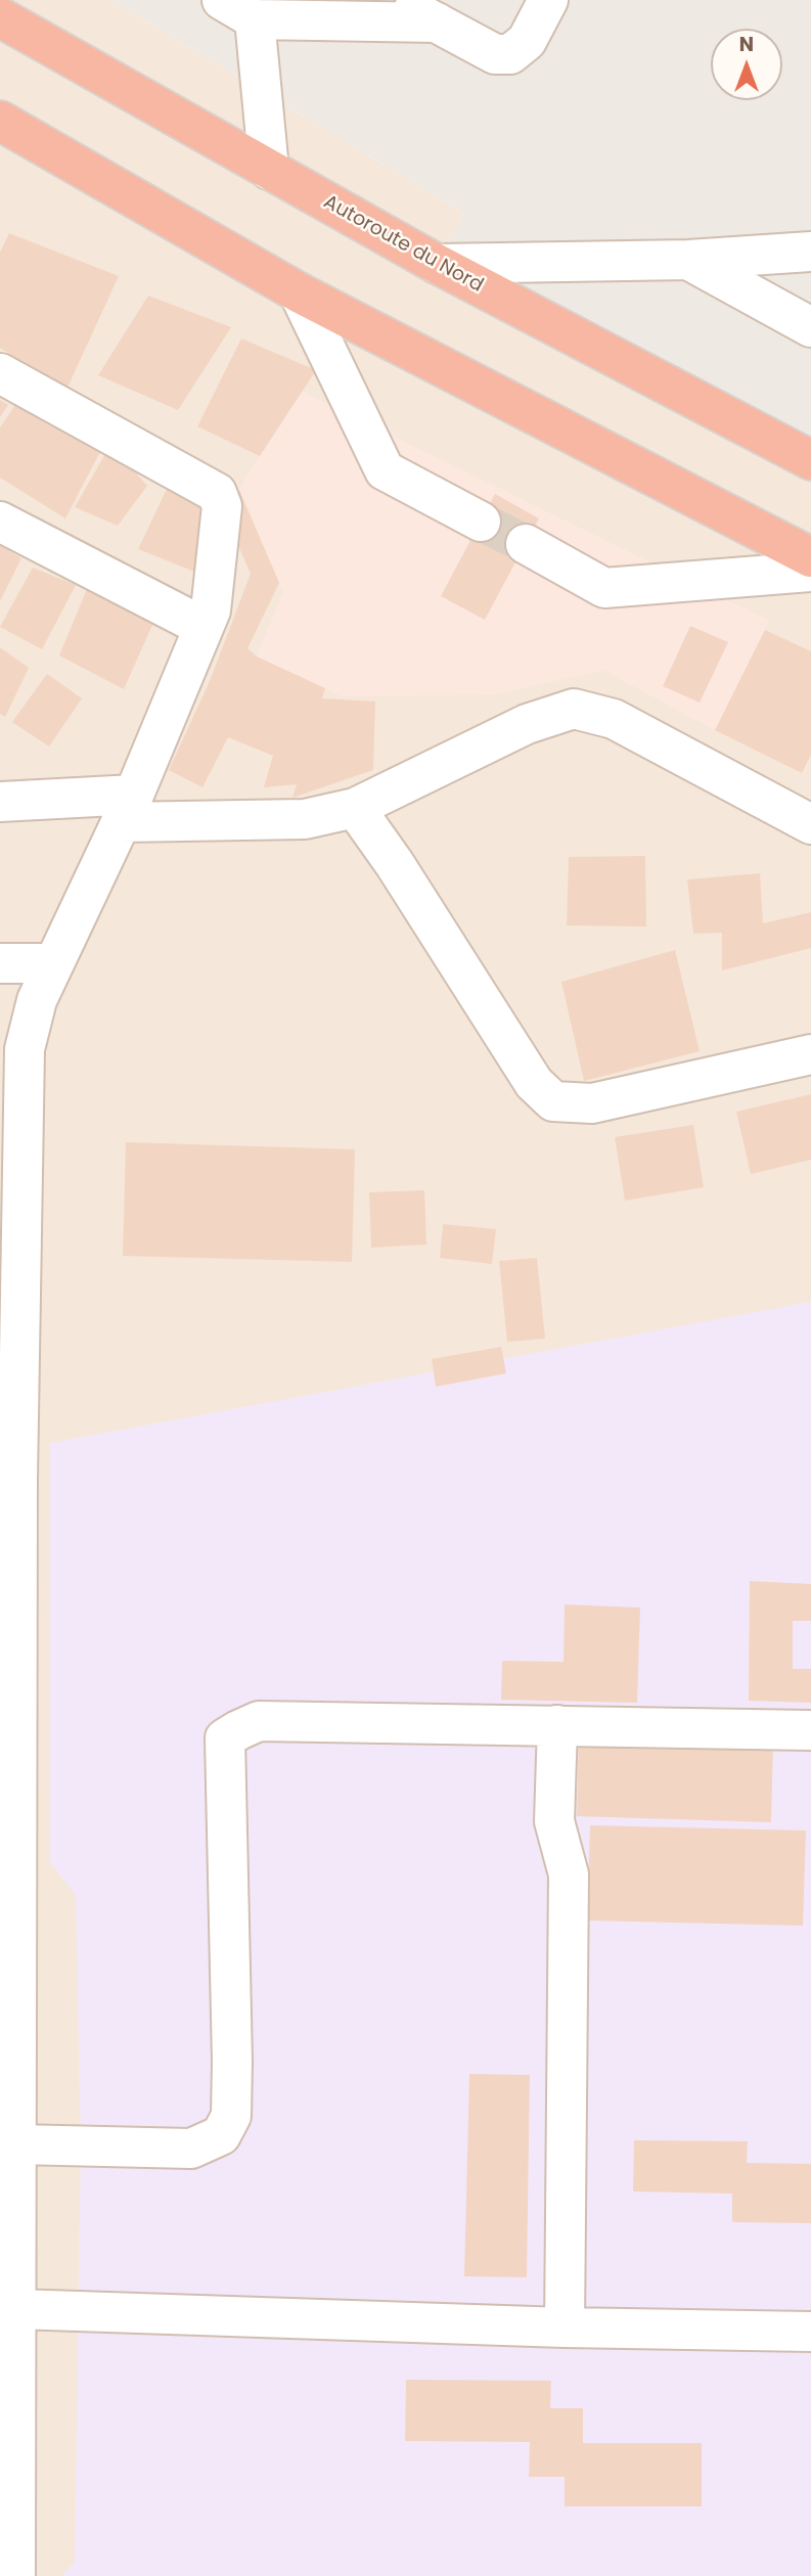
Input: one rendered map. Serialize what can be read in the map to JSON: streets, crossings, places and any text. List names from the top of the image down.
{
  "streets": {
    "highway": ["Autoroute du Nord"]
  },
  "north": "top"
}
